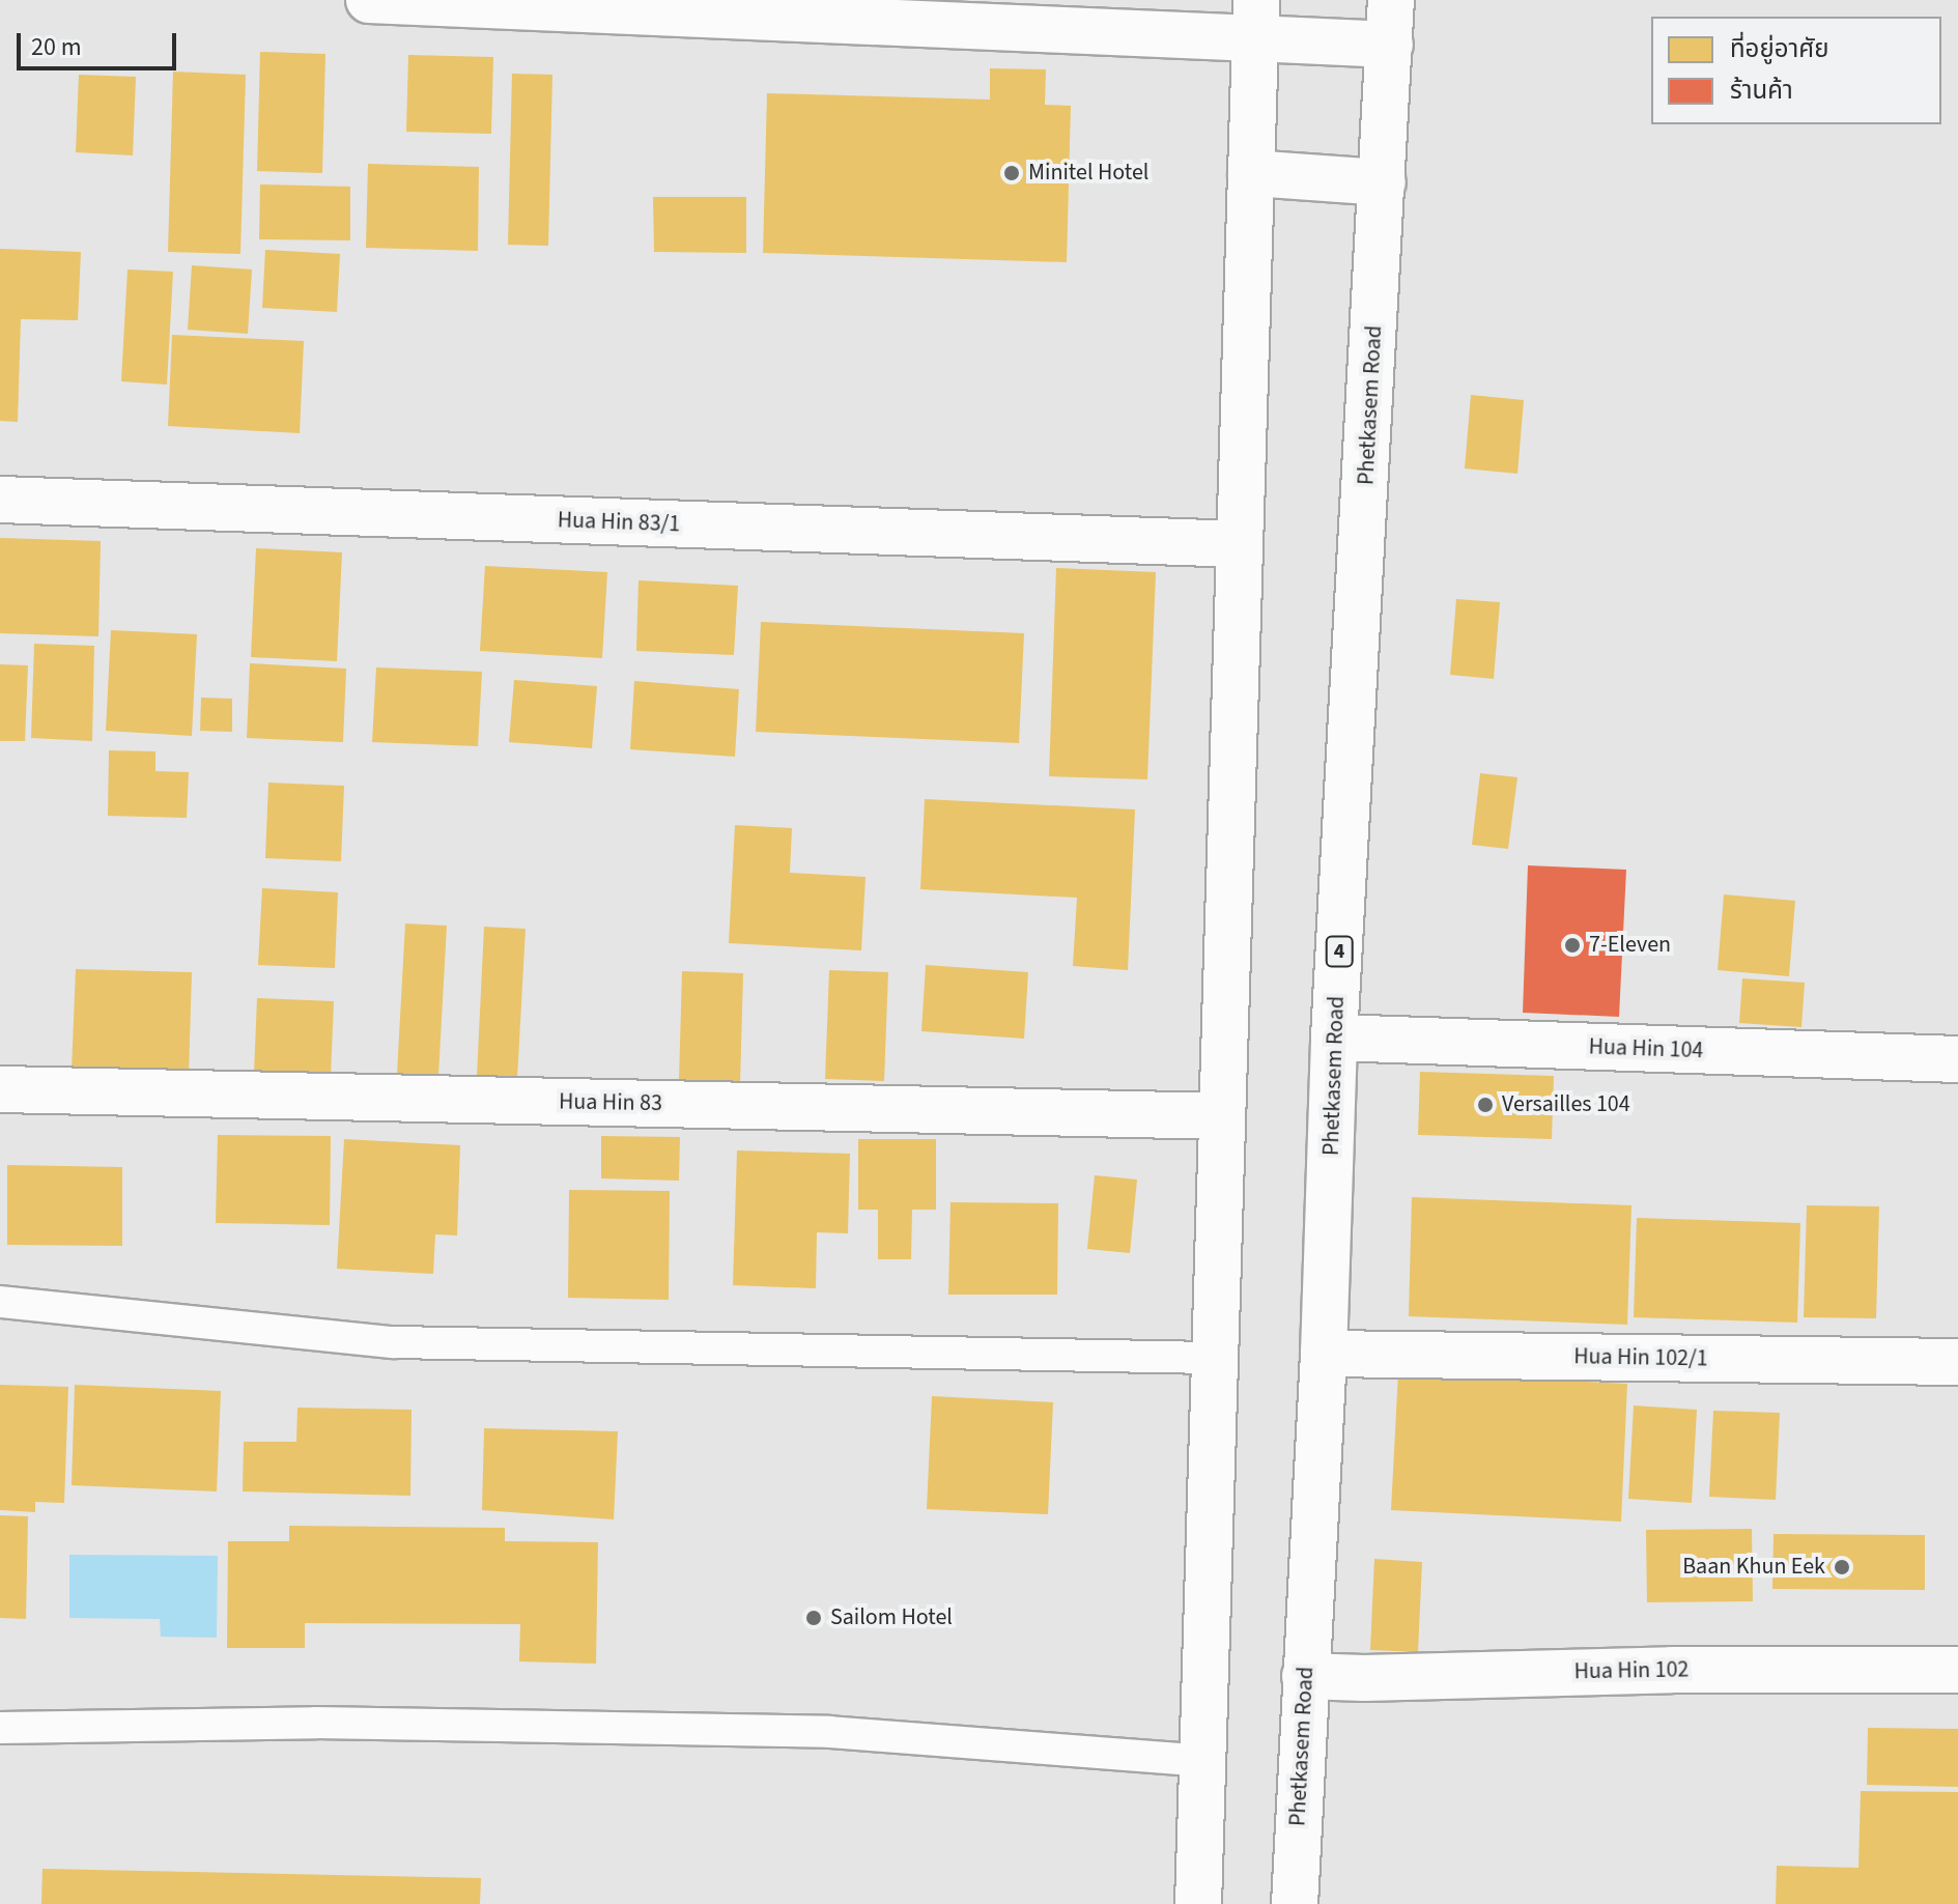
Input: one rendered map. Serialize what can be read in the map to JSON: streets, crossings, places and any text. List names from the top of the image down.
{
  "streets": {
    "street": [
      "Phetkasem Road",
      "Hua Hin 83/1",
      "4",
      "Hua Hin 104",
      "Hua Hin 83",
      "Hua Hin 102/1",
      "Hua Hin 102"
    ]
  },
  "crossings": [
    ["Phetkasem Road", "Hua Hin 104"],
    ["Phetkasem Road", "Hua Hin 102/1"],
    ["Phetkasem Road", "Hua Hin 102"]
  ],
  "places": [
    "Minitel Hotel",
    "7-Eleven",
    "Versailles 104",
    "Baan Khun Eek",
    "Sailom Hotel"
  ],
  "legend": ["ที่อยู่อาศัย", "ร้านค้า"],
  "scale_bar": "20 m"
}
